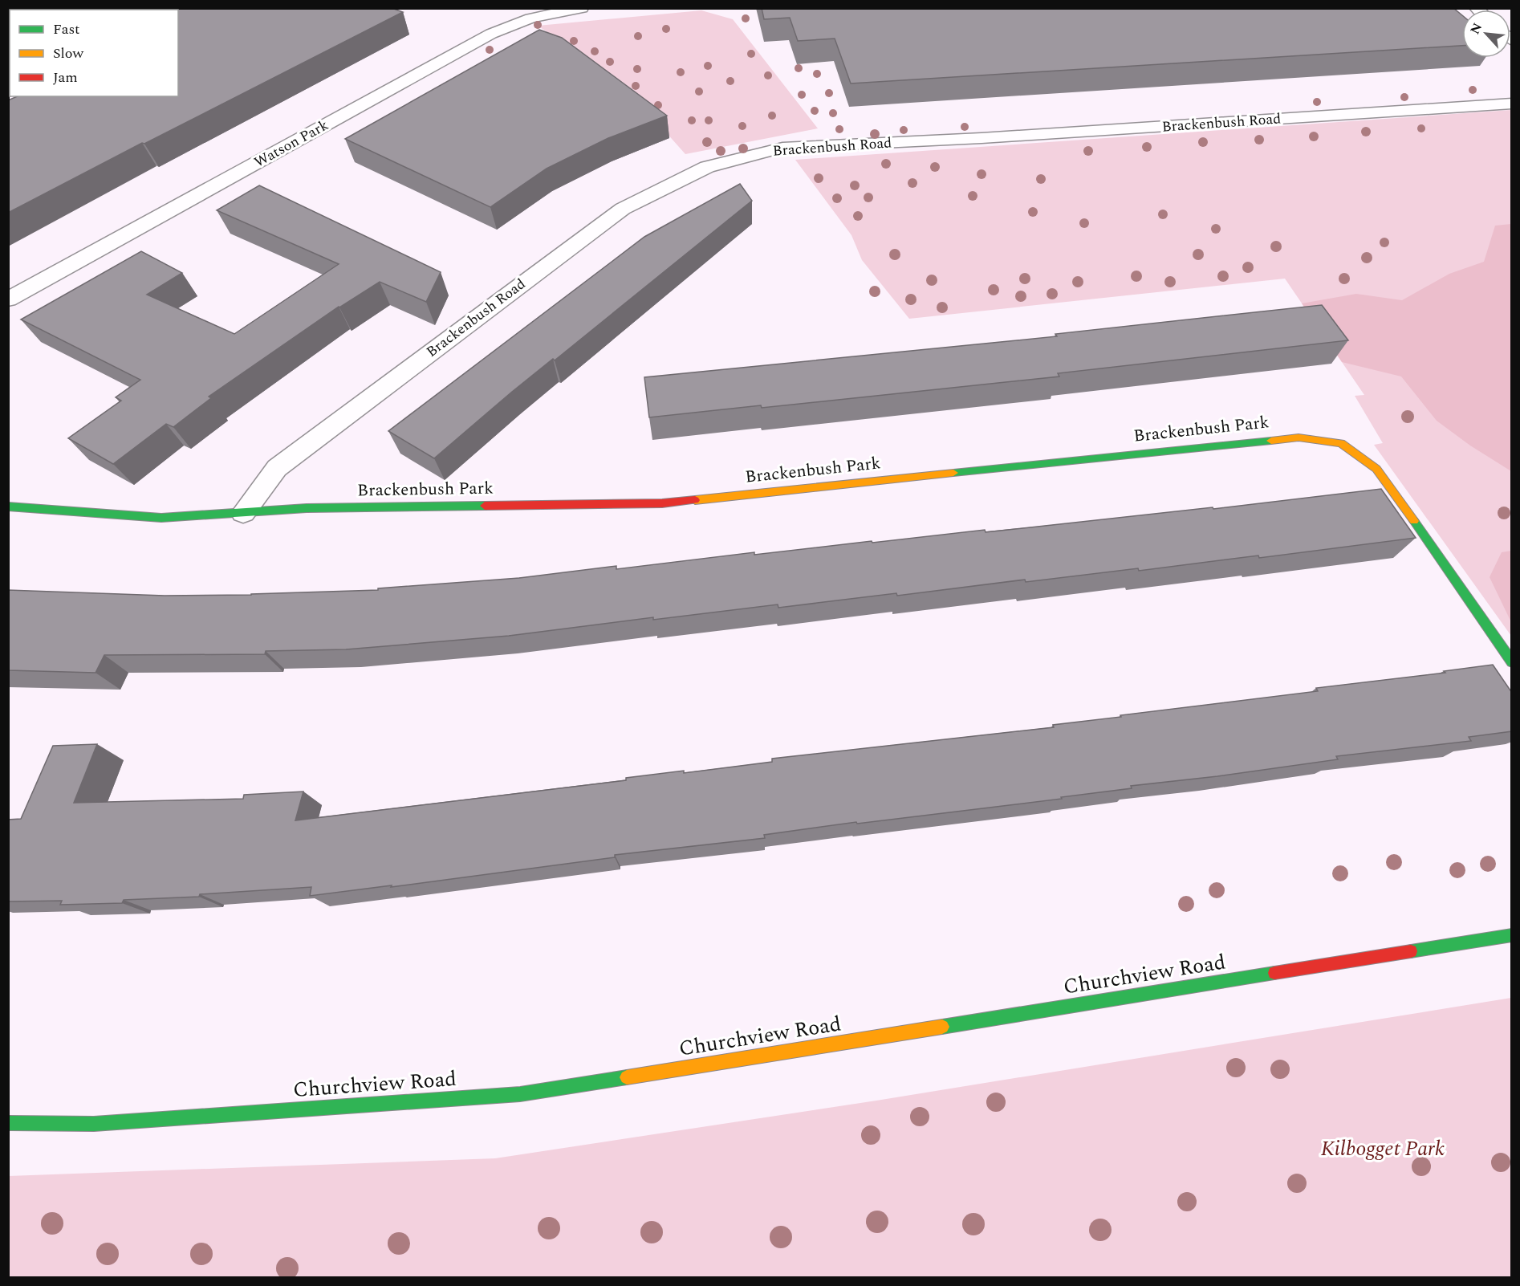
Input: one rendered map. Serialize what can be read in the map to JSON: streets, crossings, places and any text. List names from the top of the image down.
{
  "streets": {
    "street": [
      "Brackenbush Road",
      "Watson Park",
      "Brackenbush Park",
      "Churchview Road"
    ]
  },
  "crossings": [
    ["Brackenbush Road", "Brackenbush Park"]
  ],
  "parks": ["Kilbogget Park"],
  "legend": ["Fast", "Slow", "Jam"],
  "north": "top left"
}
